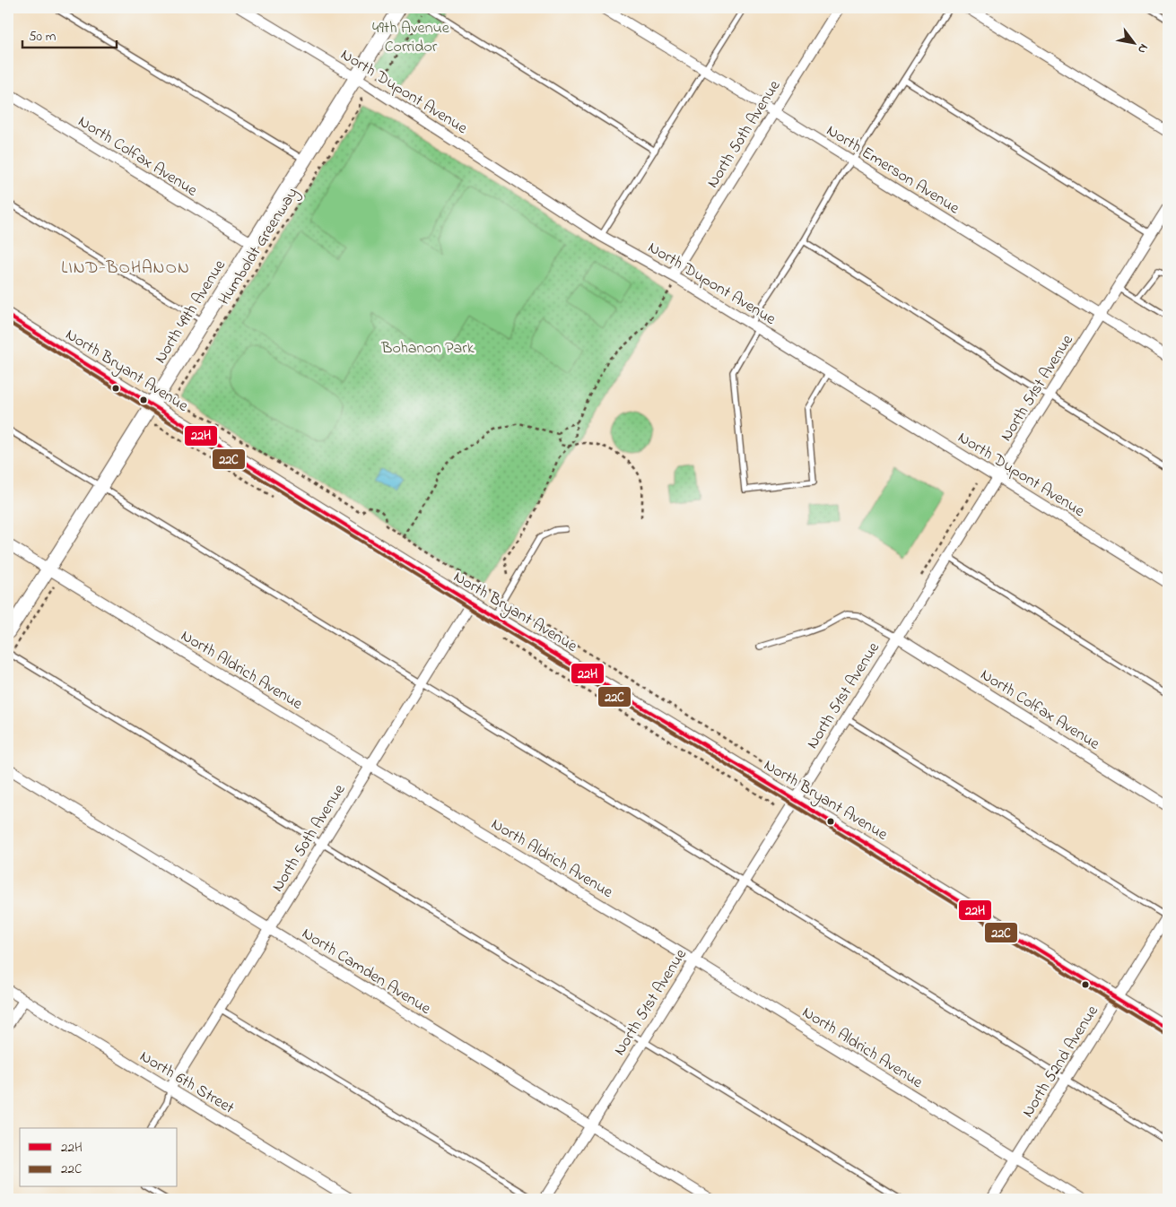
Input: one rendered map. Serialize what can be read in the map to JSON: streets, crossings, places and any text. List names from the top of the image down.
{
  "streets": {
    "street": [
      "North Dupont Avenue",
      "North 50th Avenue",
      "North Colfax Avenue",
      "North Emerson Avenue",
      "North 49th Avenue",
      "North Bryant Avenue",
      "North 51st Avenue",
      "North Aldrich Avenue",
      "North Camden Avenue",
      "North 52nd Avenue",
      "North 6th Street"
    ],
    "path": ["Humboldt Greenway"]
  },
  "crossings": [
    ["North Dupont Avenue", "North 50th Avenue"],
    ["North Dupont Avenue", "North 49th Avenue"],
    ["North Dupont Avenue", "North 51st Avenue"],
    ["North 50th Avenue", "North Emerson Avenue"],
    ["North 50th Avenue", "North Bryant Avenue"],
    ["North 50th Avenue", "North Aldrich Avenue"],
    ["North 50th Avenue", "North Camden Avenue"],
    ["North 50th Avenue", "North 6th Street"],
    ["North Colfax Avenue", "North 49th Avenue"],
    ["North Colfax Avenue", "North 51st Avenue"],
    ["North Emerson Avenue", "North 51st Avenue"],
    ["North 49th Avenue", "North Bryant Avenue"],
    ["North 49th Avenue", "North Aldrich Avenue"],
    ["North Bryant Avenue", "North 51st Avenue"],
    ["North Bryant Avenue", "North 52nd Avenue"],
    ["North 51st Avenue", "North Aldrich Avenue"],
    ["North 51st Avenue", "North Camden Avenue"],
    ["North Aldrich Avenue", "North 52nd Avenue"]
  ],
  "districts": ["LIND-BOHANON"],
  "parks": ["49th Avenue Corridor", "Bohanon Park"],
  "lines": ["transit line 22H", "transit line 22C"],
  "legend": ["22H", "22C"],
  "scale_bar": "50 m",
  "north": "bottom right"
}
